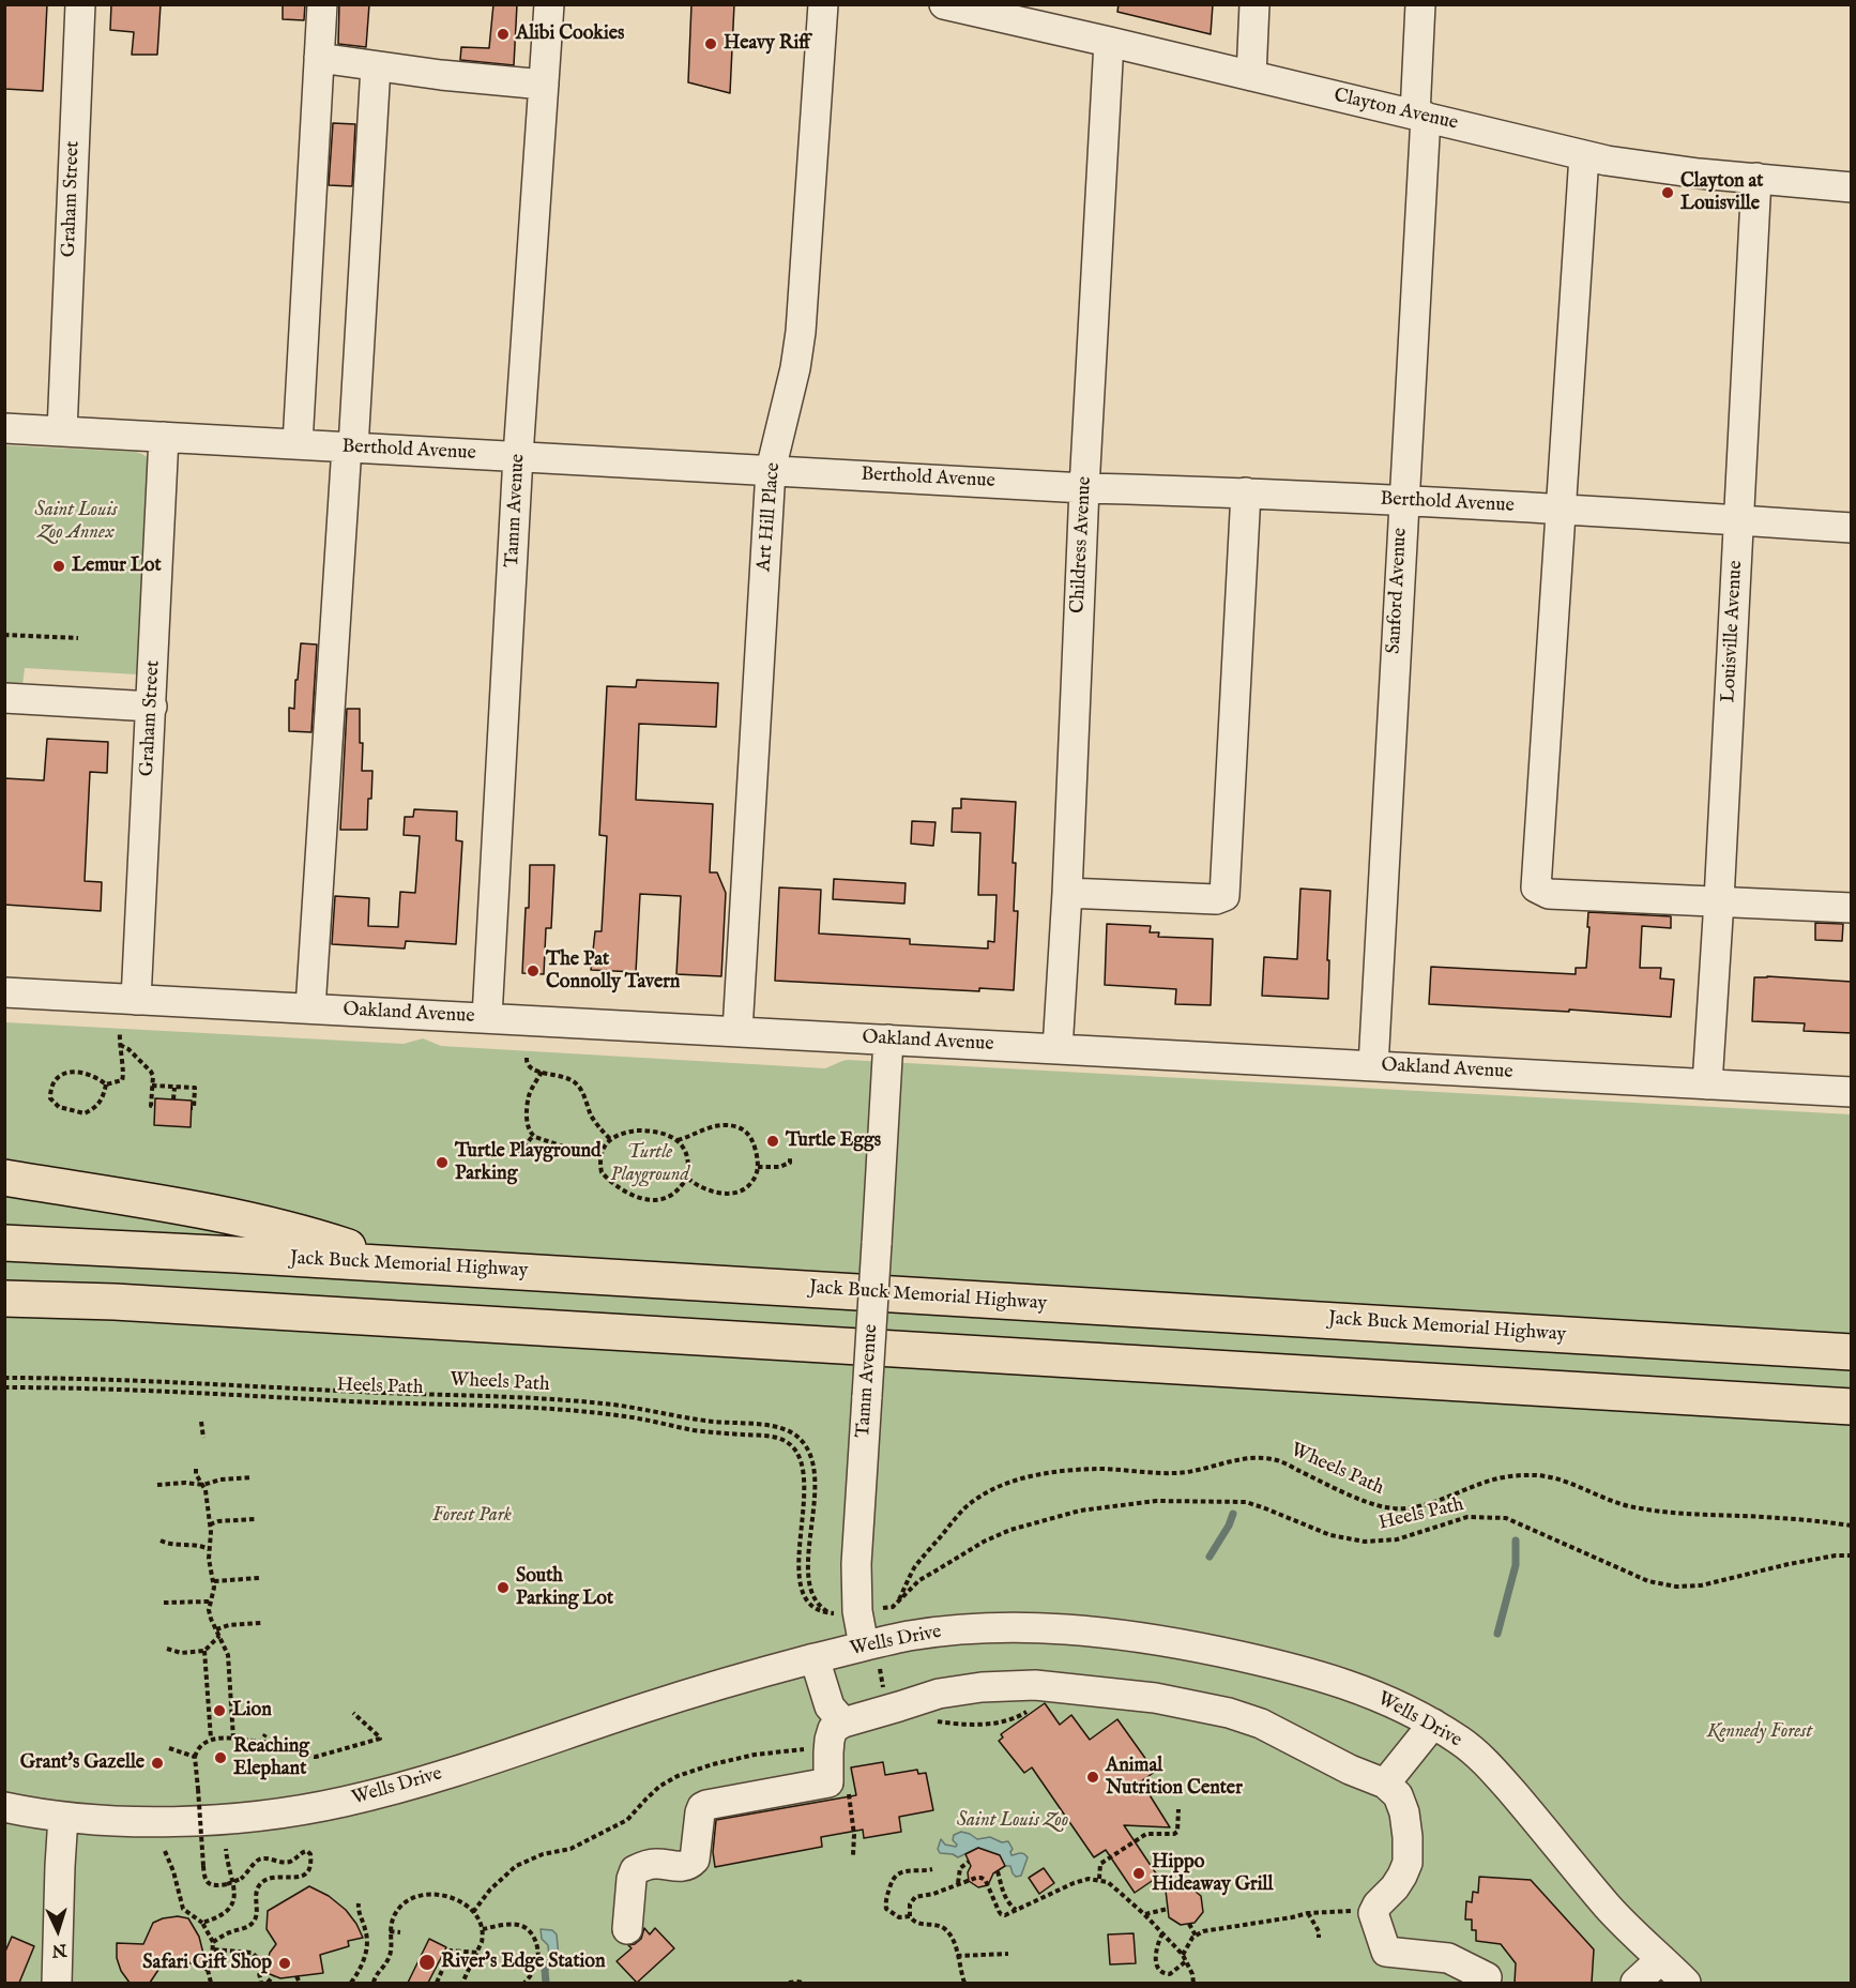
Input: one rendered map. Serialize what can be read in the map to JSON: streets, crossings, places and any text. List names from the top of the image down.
{
  "streets": {
    "highway": ["Jack Buck Memorial Highway"],
    "street": [
      "Clayton Avenue",
      "Graham Street",
      "Berthold Avenue",
      "Tamm Avenue",
      "Art Hill Place",
      "Childress Avenue",
      "Sanford Avenue",
      "Louisville Avenue",
      "Oakland Avenue",
      "Wells Drive"
    ],
    "path": ["Wheels Path", "Heels Path"]
  },
  "crossings": [
    ["Clayton Avenue", "Childress Avenue"],
    ["Clayton Avenue", "Sanford Avenue"],
    ["Clayton Avenue", "Louisville Avenue"],
    ["Graham Street", "Berthold Avenue"],
    ["Graham Street", "Oakland Avenue"],
    ["Berthold Avenue", "Tamm Avenue"],
    ["Berthold Avenue", "Art Hill Place"],
    ["Berthold Avenue", "Childress Avenue"],
    ["Berthold Avenue", "Sanford Avenue"],
    ["Berthold Avenue", "Louisville Avenue"],
    ["Tamm Avenue", "Oakland Avenue"],
    ["Tamm Avenue", "Wells Drive"],
    ["Art Hill Place", "Oakland Avenue"],
    ["Childress Avenue", "Oakland Avenue"],
    ["Sanford Avenue", "Oakland Avenue"],
    ["Louisville Avenue", "Oakland Avenue"],
    ["Wheels Path", "Heels Path"]
  ],
  "parks": [
    "Saint Louis Zoo Annex",
    "Turtle Playground",
    "Forest Park",
    "Kennedy Forest",
    "Saint Louis Zoo"
  ],
  "places": [
    "Alibi Cookies",
    "Heavy Riff",
    "Clayton at Louisville",
    "Lemur Lot",
    "The Pat Connolly Tavern",
    "Turtle Eggs",
    "Turtle Playground Parking",
    "South Parking Lot",
    "Lion",
    "Reaching Elephant",
    "Grant's Gazelle",
    "Animal Nutrition Center",
    "Hippo Hideaway Grill",
    "River's Edge Station",
    "Safari Gift Shop"
  ],
  "north": "bottom"
}
